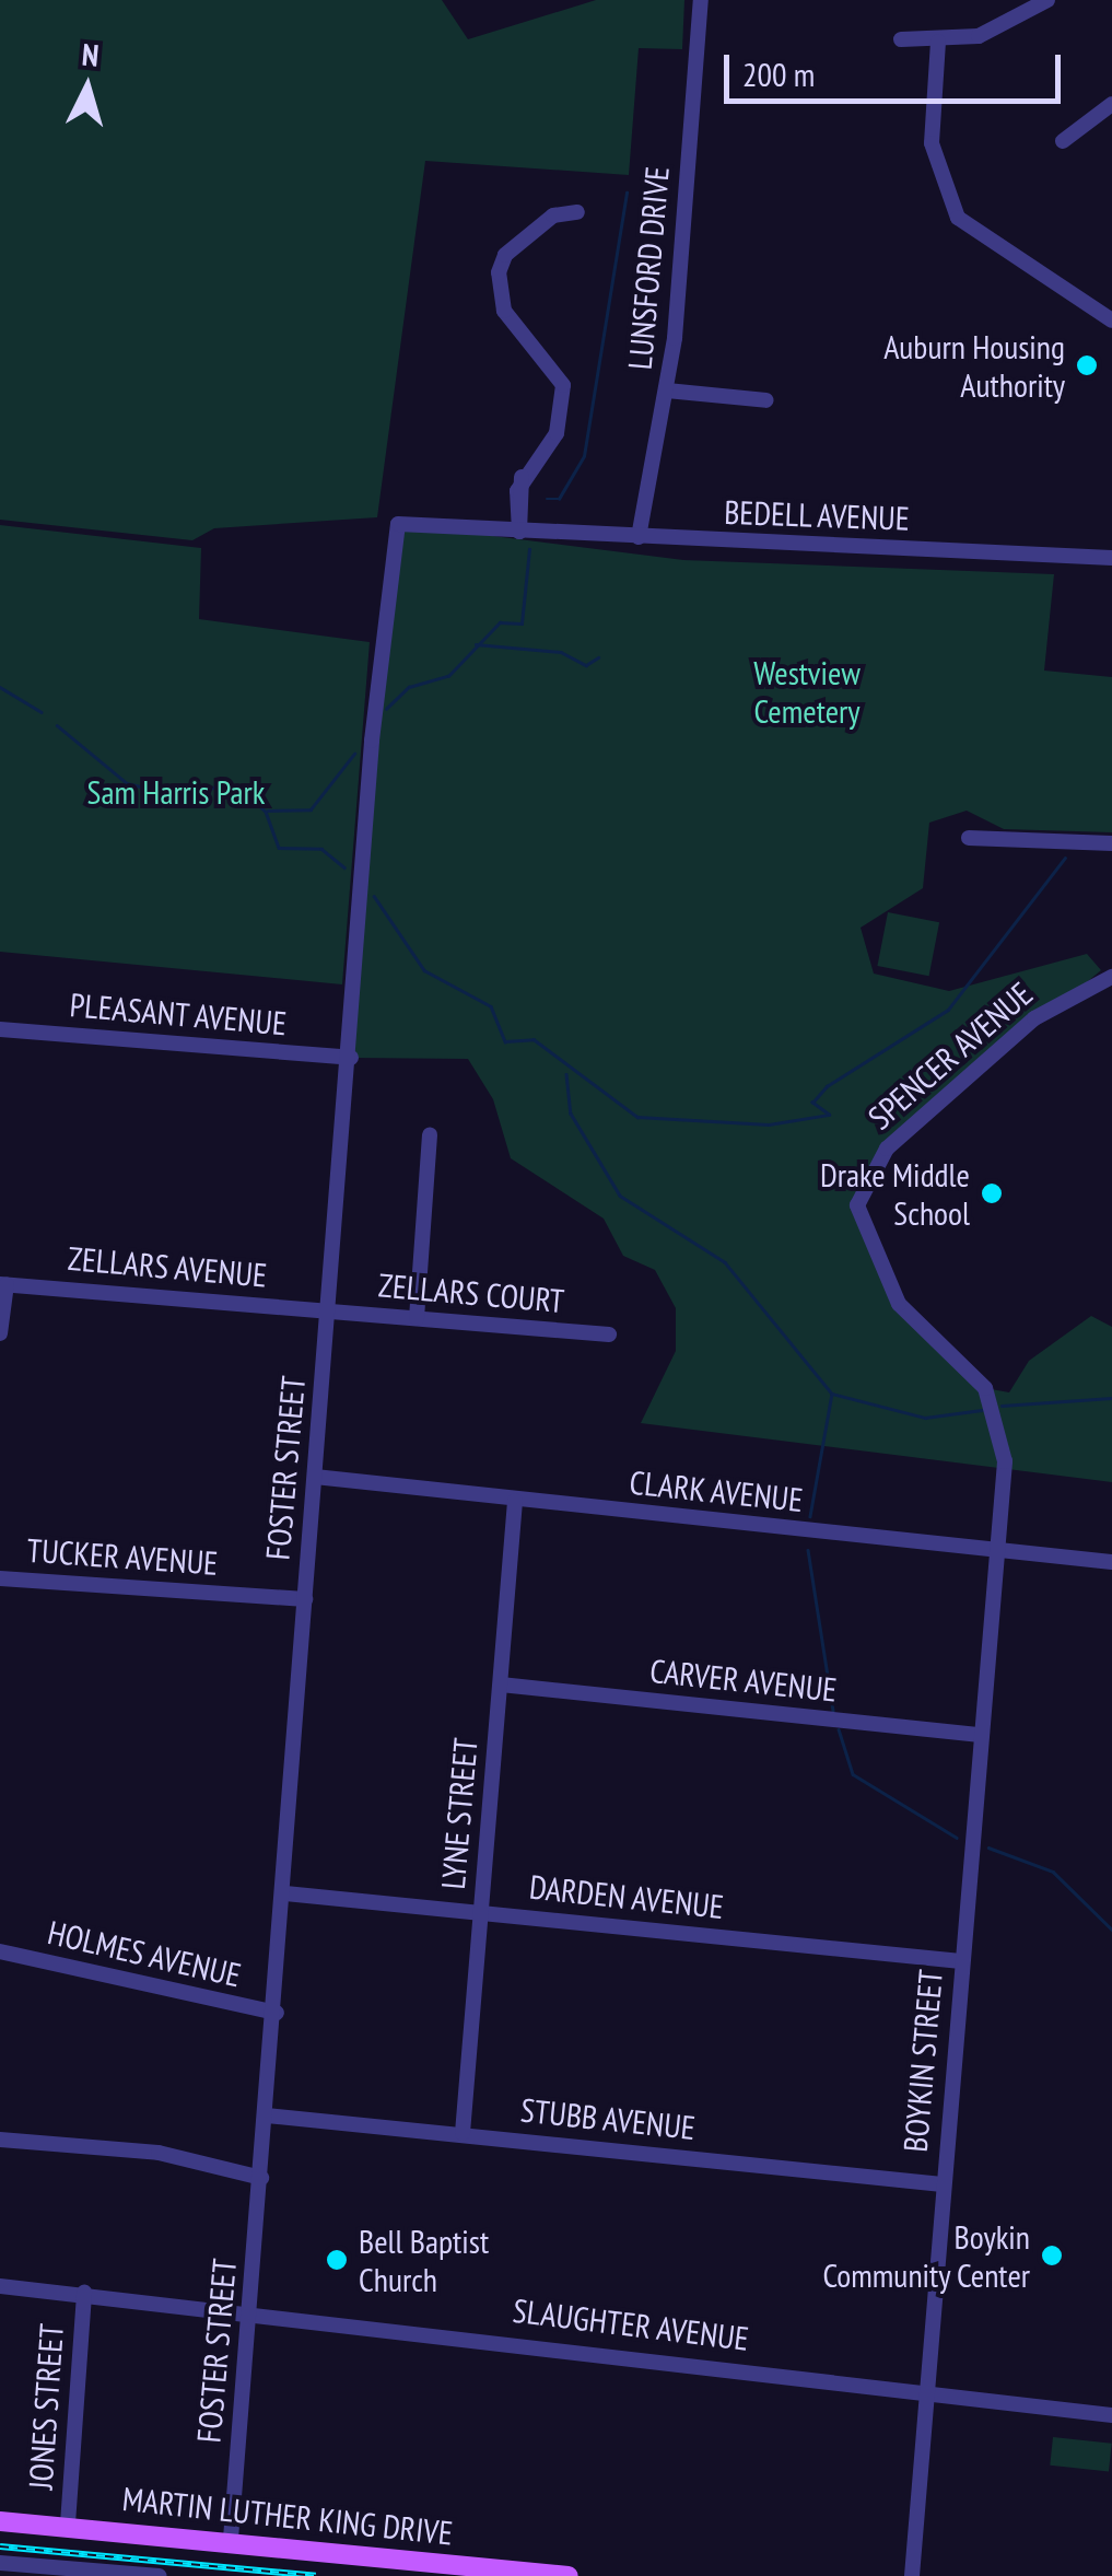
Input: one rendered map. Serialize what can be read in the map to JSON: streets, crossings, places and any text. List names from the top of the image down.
{
  "streets": {
    "main road": ["MARTIN LUTHER KING DRIVE"],
    "street": [
      "LUNSFORD DRIVE",
      "BEDELL AVENUE",
      "PLEASANT AVENUE",
      "SPENCER AVENUE",
      "ZELLARS AVENUE",
      "ZELLARS COURT",
      "FOSTER STREET",
      "CLARK AVENUE",
      "TUCKER AVENUE",
      "CARVER AVENUE",
      "LYNE STREET",
      "DARDEN AVENUE",
      "HOLMES AVENUE",
      "BOYKIN STREET",
      "STUBB AVENUE",
      "SLAUGHTER AVENUE",
      "JONES STREET"
    ]
  },
  "crossings": [
    ["LUNSFORD DRIVE", "BEDELL AVENUE"],
    ["BEDELL AVENUE", "FOSTER STREET"],
    ["PLEASANT AVENUE", "FOSTER STREET"],
    ["SPENCER AVENUE", "CLARK AVENUE"],
    ["SPENCER AVENUE", "BOYKIN STREET"],
    ["ZELLARS AVENUE", "ZELLARS COURT"],
    ["ZELLARS AVENUE", "FOSTER STREET"],
    ["ZELLARS COURT", "FOSTER STREET"],
    ["FOSTER STREET", "CLARK AVENUE"],
    ["FOSTER STREET", "TUCKER AVENUE"],
    ["FOSTER STREET", "DARDEN AVENUE"],
    ["FOSTER STREET", "HOLMES AVENUE"],
    ["FOSTER STREET", "STUBB AVENUE"],
    ["FOSTER STREET", "SLAUGHTER AVENUE"],
    ["FOSTER STREET", "MARTIN LUTHER KING DRIVE"],
    ["CLARK AVENUE", "LYNE STREET"],
    ["CLARK AVENUE", "BOYKIN STREET"],
    ["CARVER AVENUE", "LYNE STREET"],
    ["CARVER AVENUE", "BOYKIN STREET"],
    ["LYNE STREET", "DARDEN AVENUE"],
    ["LYNE STREET", "STUBB AVENUE"],
    ["DARDEN AVENUE", "BOYKIN STREET"],
    ["BOYKIN STREET", "STUBB AVENUE"],
    ["BOYKIN STREET", "SLAUGHTER AVENUE"],
    ["SLAUGHTER AVENUE", "JONES STREET"],
    ["JONES STREET", "MARTIN LUTHER KING DRIVE"]
  ],
  "parks": ["Westview Cemetery", "Sam Harris Park"],
  "places": [
    "Auburn Housing Authority",
    "Drake Middle School",
    "Boykin Community Center",
    "Bell Baptist Church"
  ],
  "scale_bar": "200 m",
  "north": "top"
}
